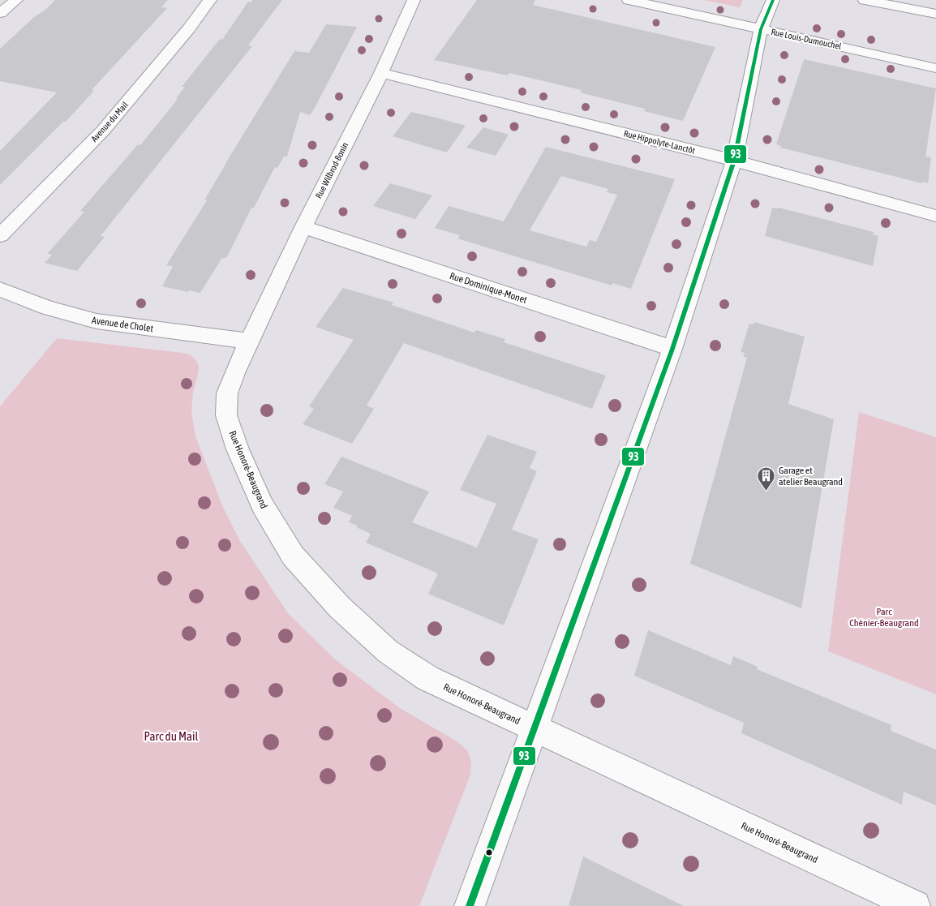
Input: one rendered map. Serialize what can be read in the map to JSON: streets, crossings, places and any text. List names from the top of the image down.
{
  "streets": {
    "street": [
      "Rue Louis-Dumouchel",
      "Avenue du Mail",
      "Rue Hippolyte-Lanctôt",
      "Rue Wilbrod-Bonin",
      "Rue Dominique-Monet",
      "Avenue de Cholet",
      "Rue Honoré-Beaugrand"
    ]
  },
  "crossings": [
    ["Rue Hippolyte-Lanctôt", "Rue Wilbrod-Bonin"],
    ["Rue Wilbrod-Bonin", "Rue Dominique-Monet"],
    ["Rue Wilbrod-Bonin", "Avenue de Cholet"],
    ["Rue Wilbrod-Bonin", "Rue Honoré-Beaugrand"],
    ["Avenue de Cholet", "Rue Honoré-Beaugrand"]
  ],
  "parks": ["Parc Chénier-Beaugrand", "Parc du Mail"],
  "places": {
    "building": ["Garage et atelier Beaugrand"]
  },
  "lines": ["transit line 93"]
}
